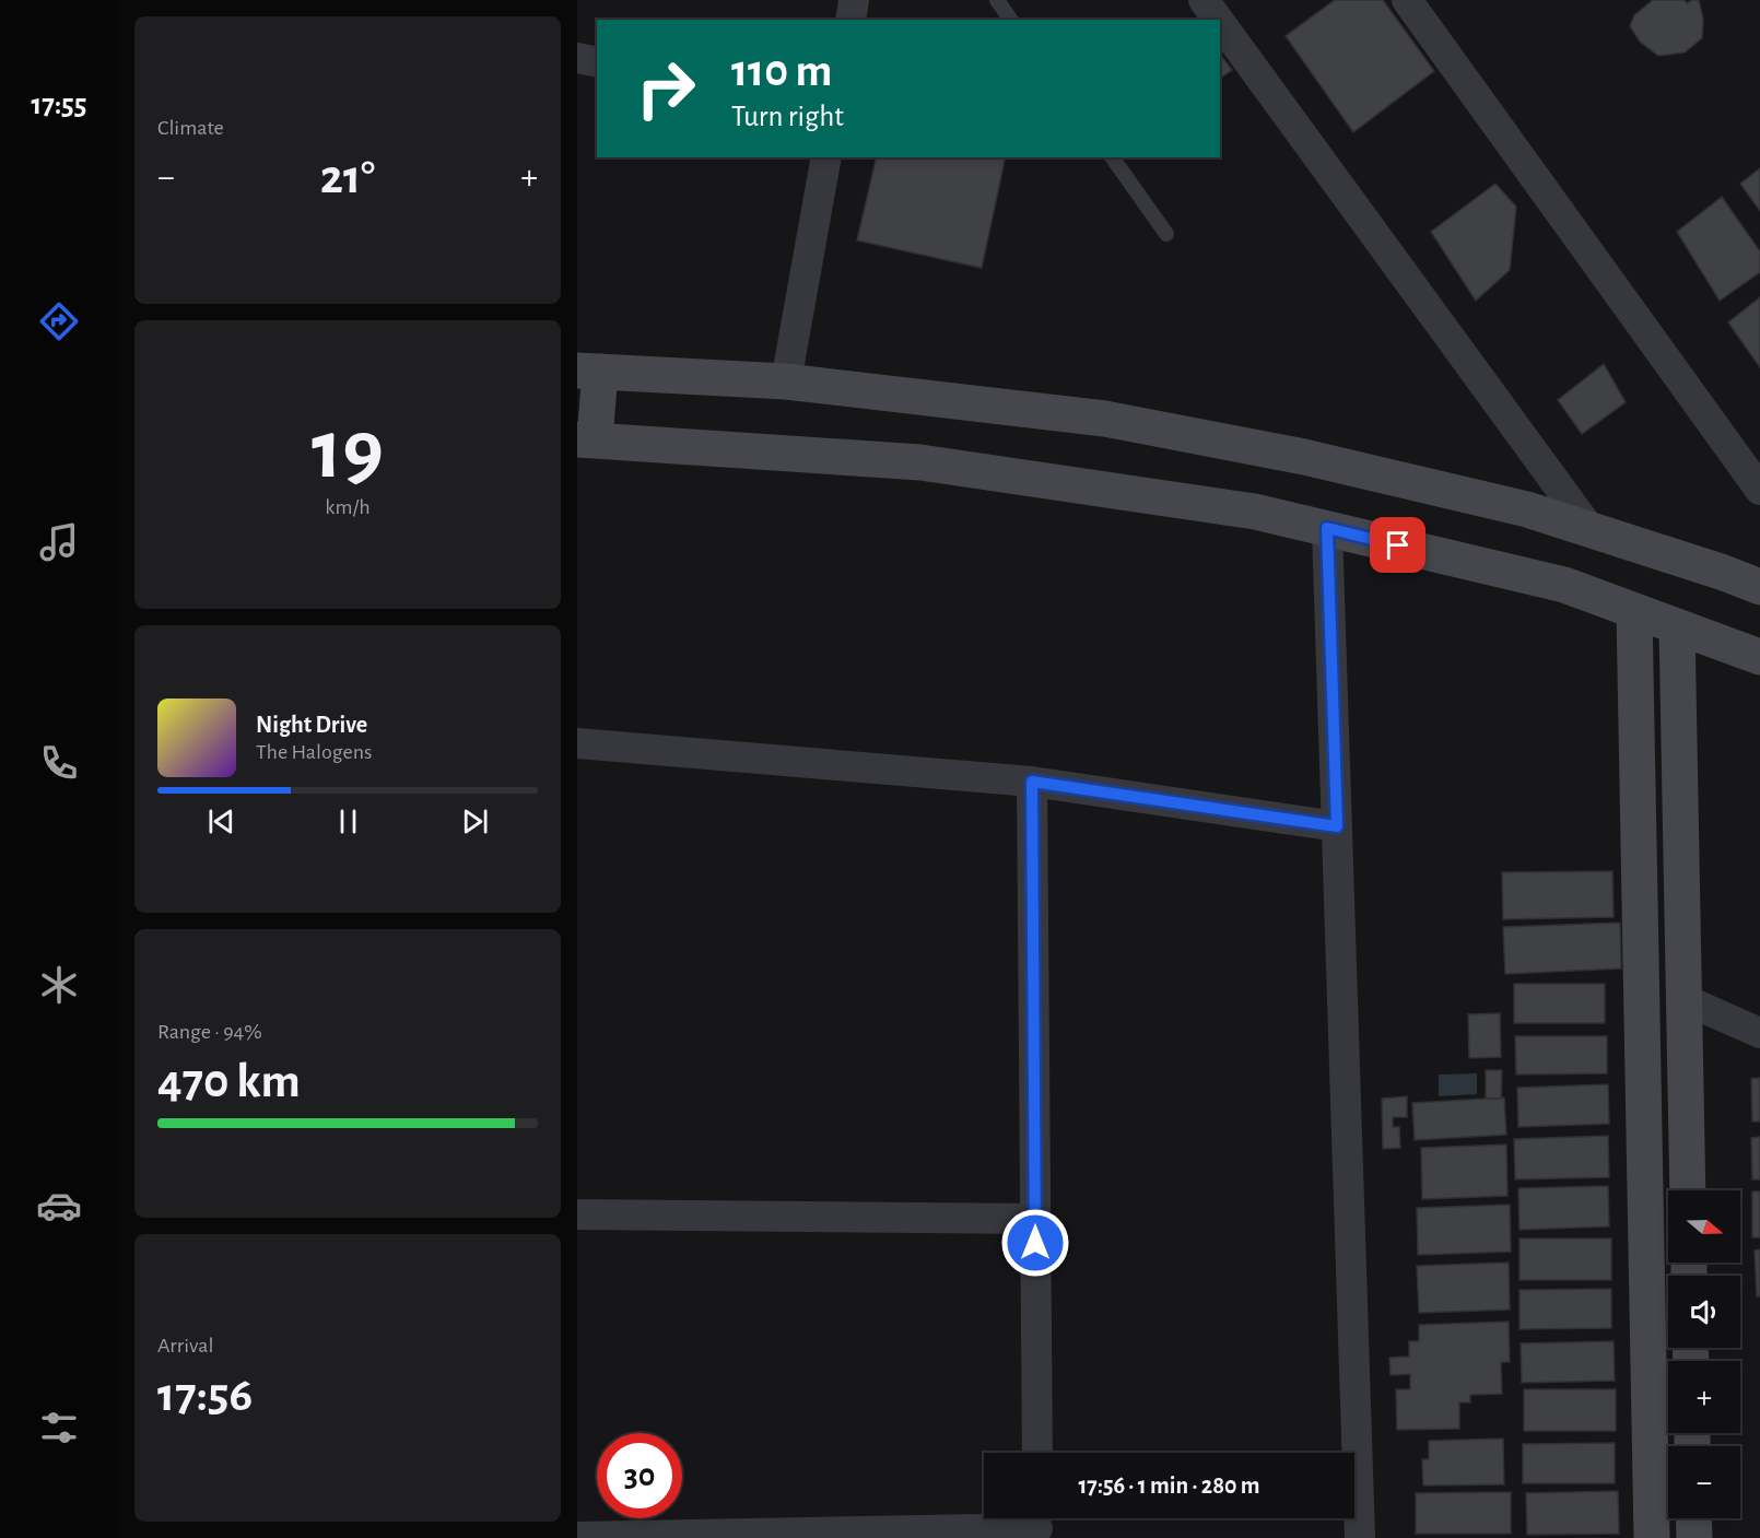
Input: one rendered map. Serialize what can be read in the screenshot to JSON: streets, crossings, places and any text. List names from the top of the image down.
{
  "north": "right",
  "page": {
    "tabs": "17:55",
    "tile": [
      "Climate",
      ["19", "km/h"],
      ["Range · 94%", "470 km"],
      ["Arrival", "17:56"]
    ],
    "turn": ["110 m", "Turn right"],
    "heat": ["−", "21°", "+"],
    "song": ["Night Drive", "The Halogens"],
    "map_buttons": ["+", "−"],
    "limit": "30",
    "trip": "17:56 · 1 min · 280 m"
  }
}
